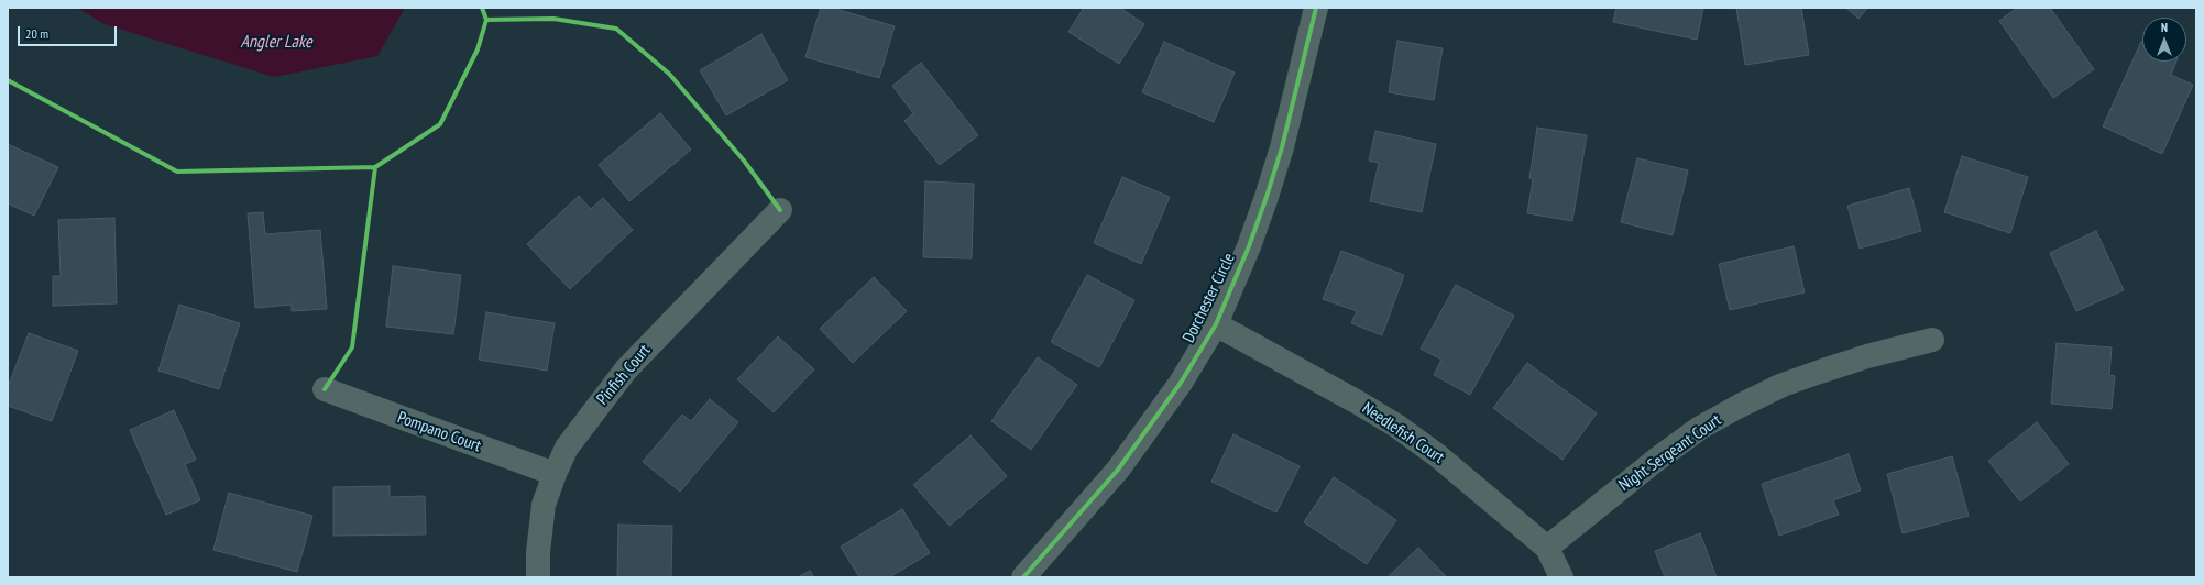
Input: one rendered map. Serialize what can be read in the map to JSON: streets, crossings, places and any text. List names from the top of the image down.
{
  "streets": {
    "street": [
      "Dorchester Circle",
      "Pinfish Court",
      "Pompano Court",
      "Needlefish Court",
      "Night Sergeant Court"
    ]
  },
  "crossings": [
    ["Dorchester Circle", "Needlefish Court"],
    ["Pinfish Court", "Pompano Court"],
    ["Needlefish Court", "Night Sergeant Court"]
  ],
  "water": ["Angler Lake"],
  "scale_bar": "20 m",
  "north": "top"
}
